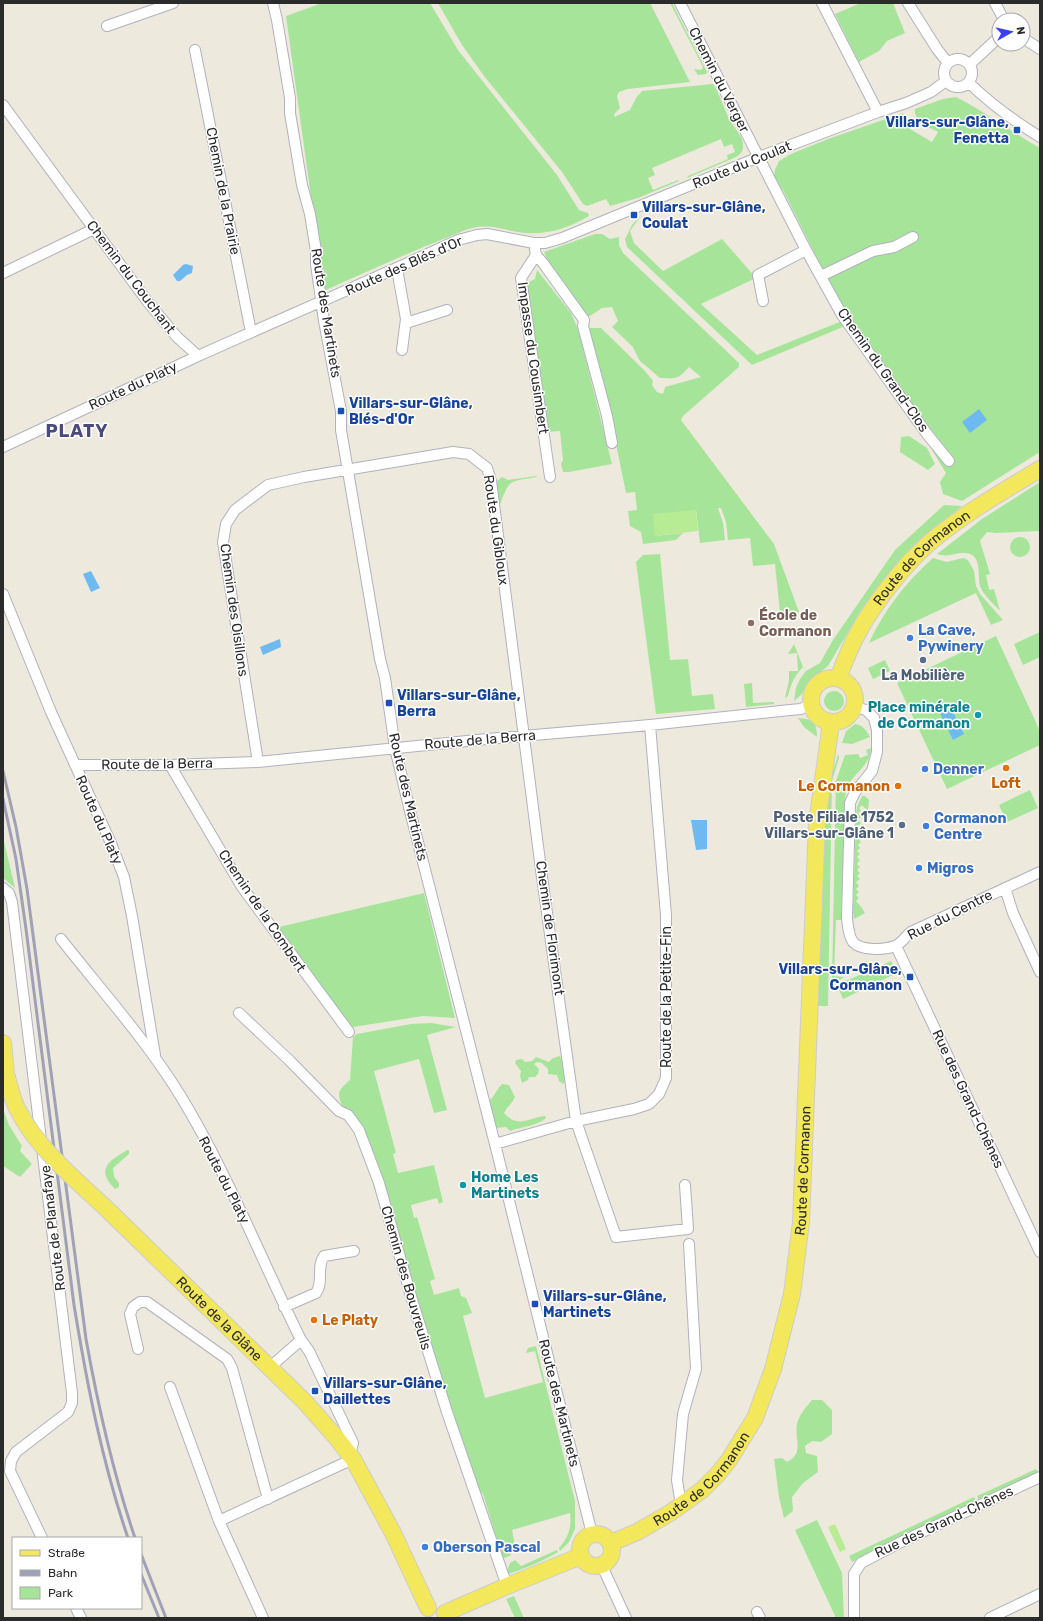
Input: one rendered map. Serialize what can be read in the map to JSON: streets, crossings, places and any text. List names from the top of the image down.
{
  "streets": {
    "main road": ["Route de Cormanon", "Route de la Glâne"],
    "street": [
      "Chemin du Verger",
      "Route du Coulat",
      "Chemin de la Prairie",
      "Route des Blés d'Or",
      "Chemin du Couchant",
      "Route des Martinets",
      "Impasse du Cousimbert",
      "Chemin du Grand-Clos",
      "Route du Platy",
      "Route du Gibloux",
      "Chemin des Oisillons",
      "Route de la Berra",
      "Chemin de la Combert",
      "Rue du Centre",
      "Chemin de Florimont",
      "Route de la Petite-Fin",
      "Rue des Grand-Chênes",
      "Route de Planafaye",
      "Chemin des Bouvreuils"
    ]
  },
  "crossings": [
    ["Chemin du Verger", "Route du Coulat"],
    ["Chemin du Verger", "Chemin du Grand-Clos"],
    ["Route du Coulat", "Route des Blés d'Or"],
    ["Route du Coulat", "Chemin du Grand-Clos"],
    ["Route des Blés d'Or", "Route des Martinets"],
    ["Chemin du Couchant", "Route du Platy"],
    ["Route des Martinets", "Route du Gibloux"],
    ["Route des Martinets", "Route de Cormanon"],
    ["Route des Martinets", "Chemin des Oisillons"],
    ["Route des Martinets", "Route de la Berra"],
    ["Route des Martinets", "Route de la Petite-Fin"],
    ["Route du Platy", "Route de la Berra"],
    ["Route du Platy", "Route de la Glâne"],
    ["Route du Gibloux", "Chemin des Oisillons"],
    ["Route du Gibloux", "Route de la Berra"],
    ["Route du Gibloux", "Chemin de Florimont"],
    ["Route de Cormanon", "Route de la Berra"],
    ["Route de Cormanon", "Rue du Centre"],
    ["Chemin des Oisillons", "Route de la Berra"],
    ["Route de la Berra", "Chemin de la Combert"],
    ["Route de la Berra", "Rue du Centre"],
    ["Route de la Berra", "Chemin de Florimont"],
    ["Route de la Berra", "Route de la Petite-Fin"],
    ["Rue du Centre", "Rue des Grand-Chênes"],
    ["Chemin de Florimont", "Route de la Petite-Fin"]
  ],
  "districts": ["PLATY"],
  "places": {
    "transit": [
      "Villars-sur-Glâne, Fenetta",
      "Villars-sur-Glâne, Coulat",
      "Villars-sur-Glâne, Blés-d'Or",
      "Villars-sur-Glâne, Berra",
      "Villars-sur-Glâne, Cormanon",
      "Villars-sur-Glâne, Martinets",
      "Villars-sur-Glâne, Daillettes"
    ],
    "other": [
      "École de Cormanon",
      "La Cave, Pywinery",
      "La Mobilière",
      "Place minérale de Cormanon",
      "Loft",
      "Denner",
      "Le Cormanon",
      "Poste Filiale 1752 Villars-sur-Glâne 1",
      "Cormanon Centre",
      "Migros",
      "Home Les Martinets",
      "Le Platy",
      "Oberson Pascal"
    ]
  },
  "legend": ["Straße", "Bahn", "Park"],
  "north": "right"
}
